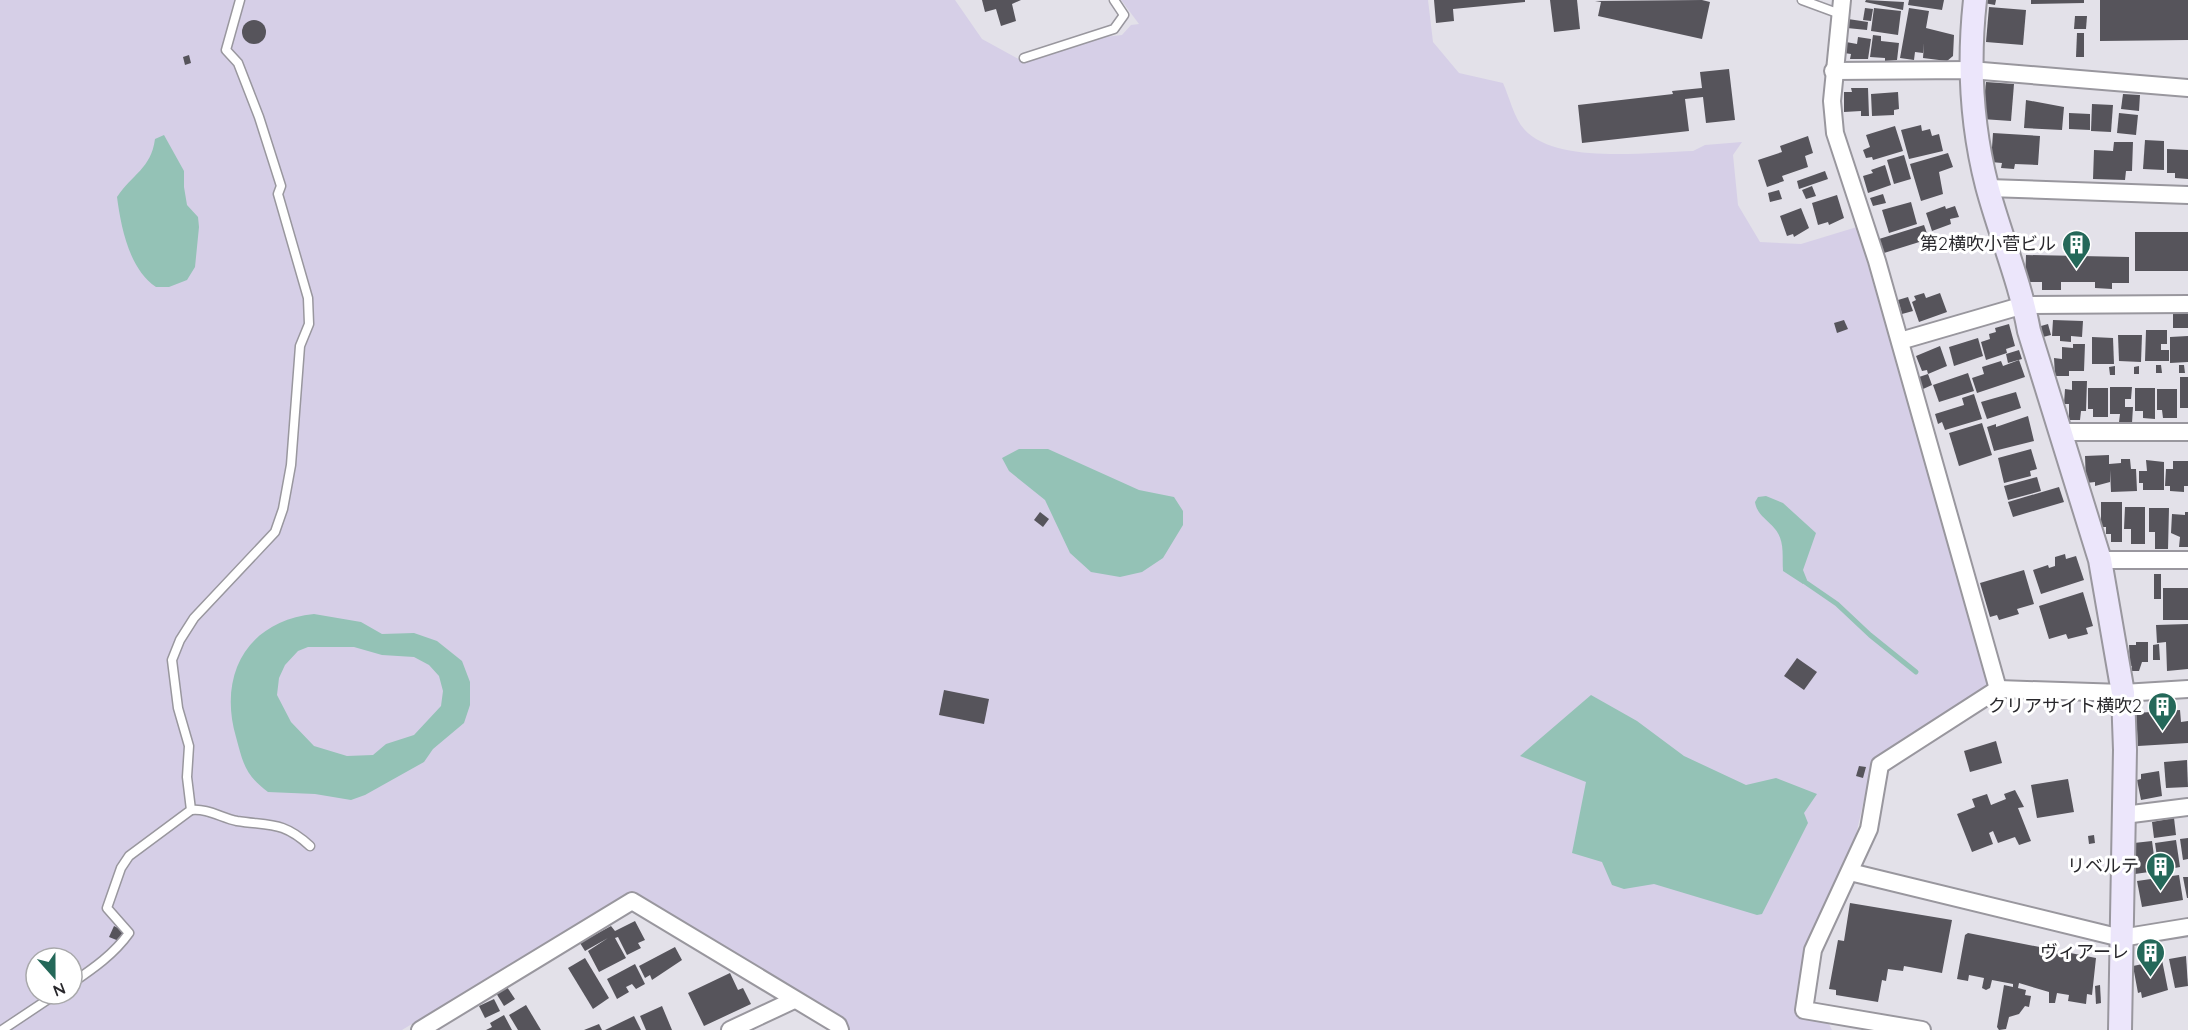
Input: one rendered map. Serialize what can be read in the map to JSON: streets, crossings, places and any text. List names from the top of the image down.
{
  "places": {
    "building": [
      "第2横吹小菅ビル",
      "クリアサイト横吹2",
      "リベルテ",
      "ヴィアーレ"
    ]
  },
  "north": "bottom"
}
